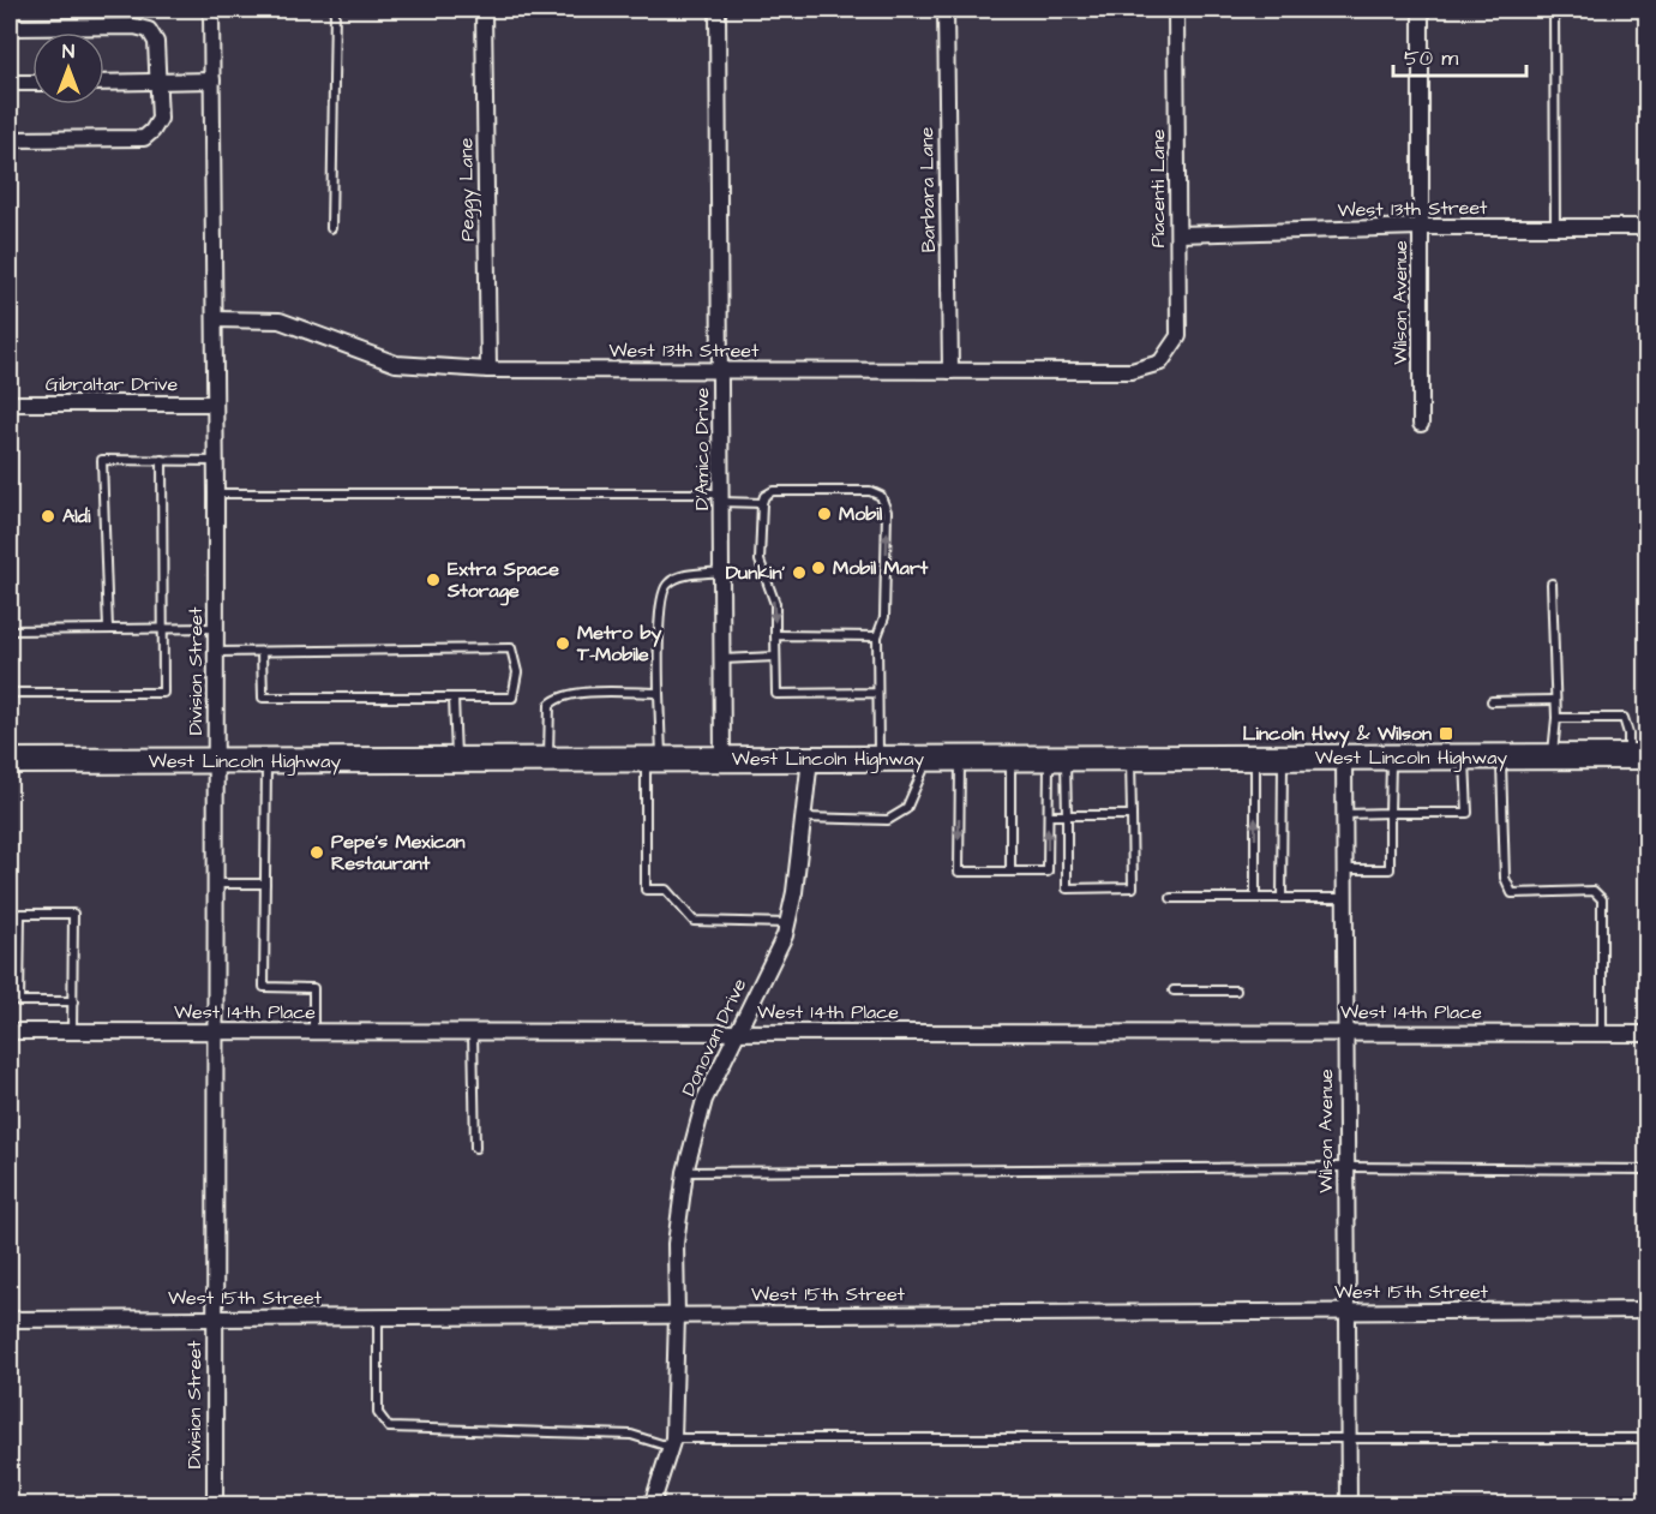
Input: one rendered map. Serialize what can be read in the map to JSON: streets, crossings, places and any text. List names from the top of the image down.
{
  "streets": {
    "main road": ["West Lincoln Highway"],
    "street": [
      "Piacenti Lane",
      "Peggy Lane",
      "Barbara Lane",
      "West 13th Street",
      "Wilson Avenue",
      "Gibraltar Drive",
      "D'Amico Drive",
      "Division Street",
      "West 14th Place",
      "Donovan Drive",
      "West 15th Street"
    ]
  },
  "crossings": [
    ["Piacenti Lane", "West 13th Street"],
    ["Peggy Lane", "West 13th Street"],
    ["Barbara Lane", "West 13th Street"],
    ["West 13th Street", "Wilson Avenue"],
    ["West 13th Street", "D'Amico Drive"],
    ["West 13th Street", "Division Street"],
    ["Wilson Avenue", "West Lincoln Highway"],
    ["Wilson Avenue", "West 14th Place"],
    ["Wilson Avenue", "West 15th Street"],
    ["Gibraltar Drive", "Division Street"],
    ["D'Amico Drive", "West Lincoln Highway"],
    ["Division Street", "West Lincoln Highway"],
    ["Division Street", "West 14th Place"],
    ["Division Street", "West 15th Street"],
    ["West Lincoln Highway", "Donovan Drive"],
    ["West 14th Place", "Donovan Drive"],
    ["Donovan Drive", "West 15th Street"]
  ],
  "places": {
    "other": [
      "Mobil",
      "Aldi",
      "Mobil Mart",
      "Dunkin'",
      "Extra Space Storage",
      "Metro by T-Mobile",
      "Pepe's Mexican Restaurant"
    ],
    "transit": ["Lincoln Hwy & Wilson"]
  },
  "scale_bar": "50 m",
  "north": "top"
}
